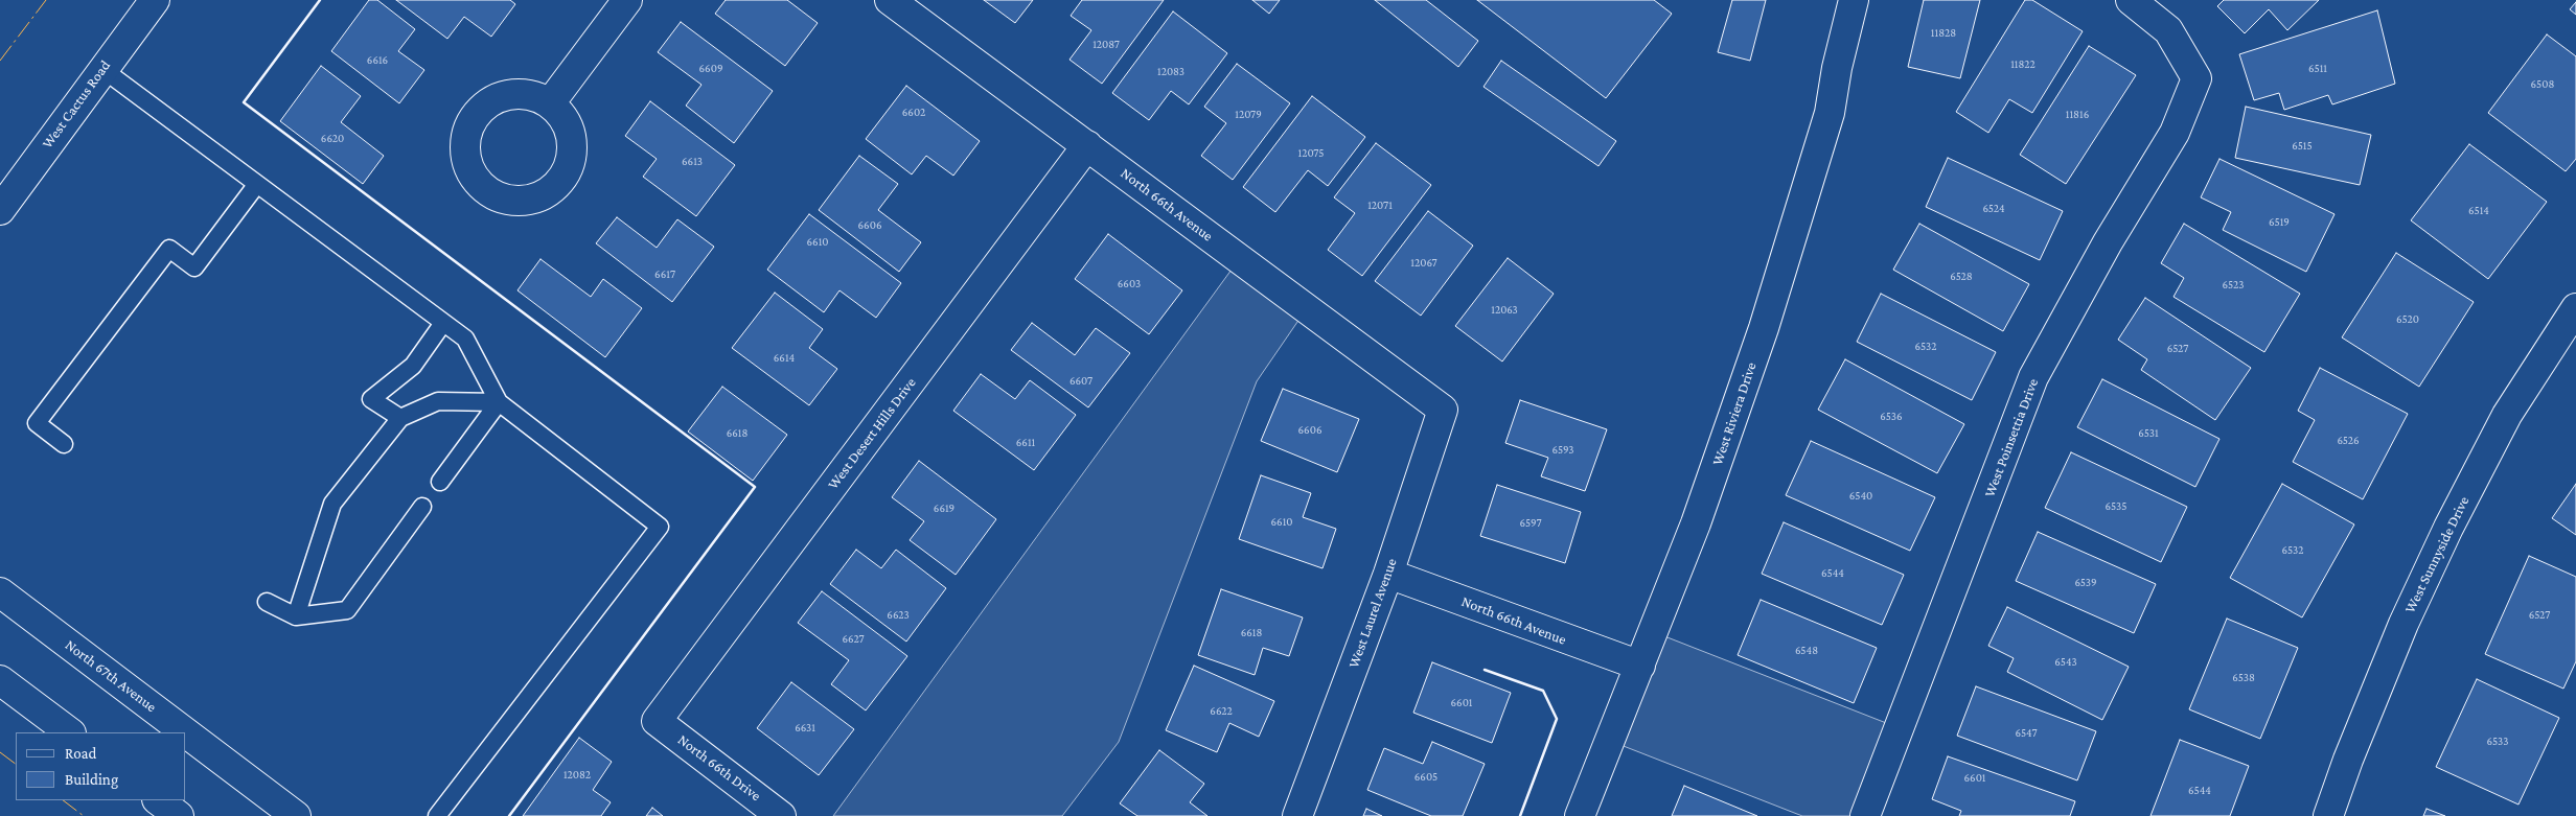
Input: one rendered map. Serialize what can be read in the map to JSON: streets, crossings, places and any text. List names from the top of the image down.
{
  "streets": {
    "street": [
      "West Cactus Road",
      "North 66th Avenue",
      "West Riviera Drive",
      "West Desert Hills Drive",
      "West Poinsettia Drive",
      "West Sunnyside Drive",
      "West Laurel Avenue",
      "North 67th Avenue",
      "North 66th Drive"
    ]
  },
  "crossings": [
    ["North 66th Avenue", "West Riviera Drive"],
    ["North 66th Avenue", "West Desert Hills Drive"],
    ["North 66th Avenue", "West Laurel Avenue"],
    ["West Desert Hills Drive", "North 66th Drive"]
  ],
  "house_numbers": [
    "11828",
    "12087",
    "6616",
    "11822",
    "6609",
    "6511",
    "12083",
    "6508",
    "6602",
    "12079",
    "11816",
    "6620",
    "6515",
    "12075",
    "6613",
    "12071",
    "6524",
    "6514",
    "6519",
    "6606",
    "6610",
    "12067",
    "6617",
    "6528",
    "6603",
    "6523",
    "12063",
    "6520",
    "6532",
    "6527",
    "6614",
    "6607",
    "6536",
    "6606",
    "6618",
    "6531",
    "6526",
    "6611",
    "6593",
    "6540",
    "6535",
    "6619",
    "6610",
    "6597",
    "6532",
    "6544",
    "6539",
    "6623",
    "6527",
    "6618",
    "6627",
    "6548",
    "6543",
    "6538",
    "6601",
    "6622",
    "6631",
    "6547",
    "6533",
    "12082",
    "6605",
    "6601",
    "6544"
  ],
  "legend": ["Road", "Building"]
}
